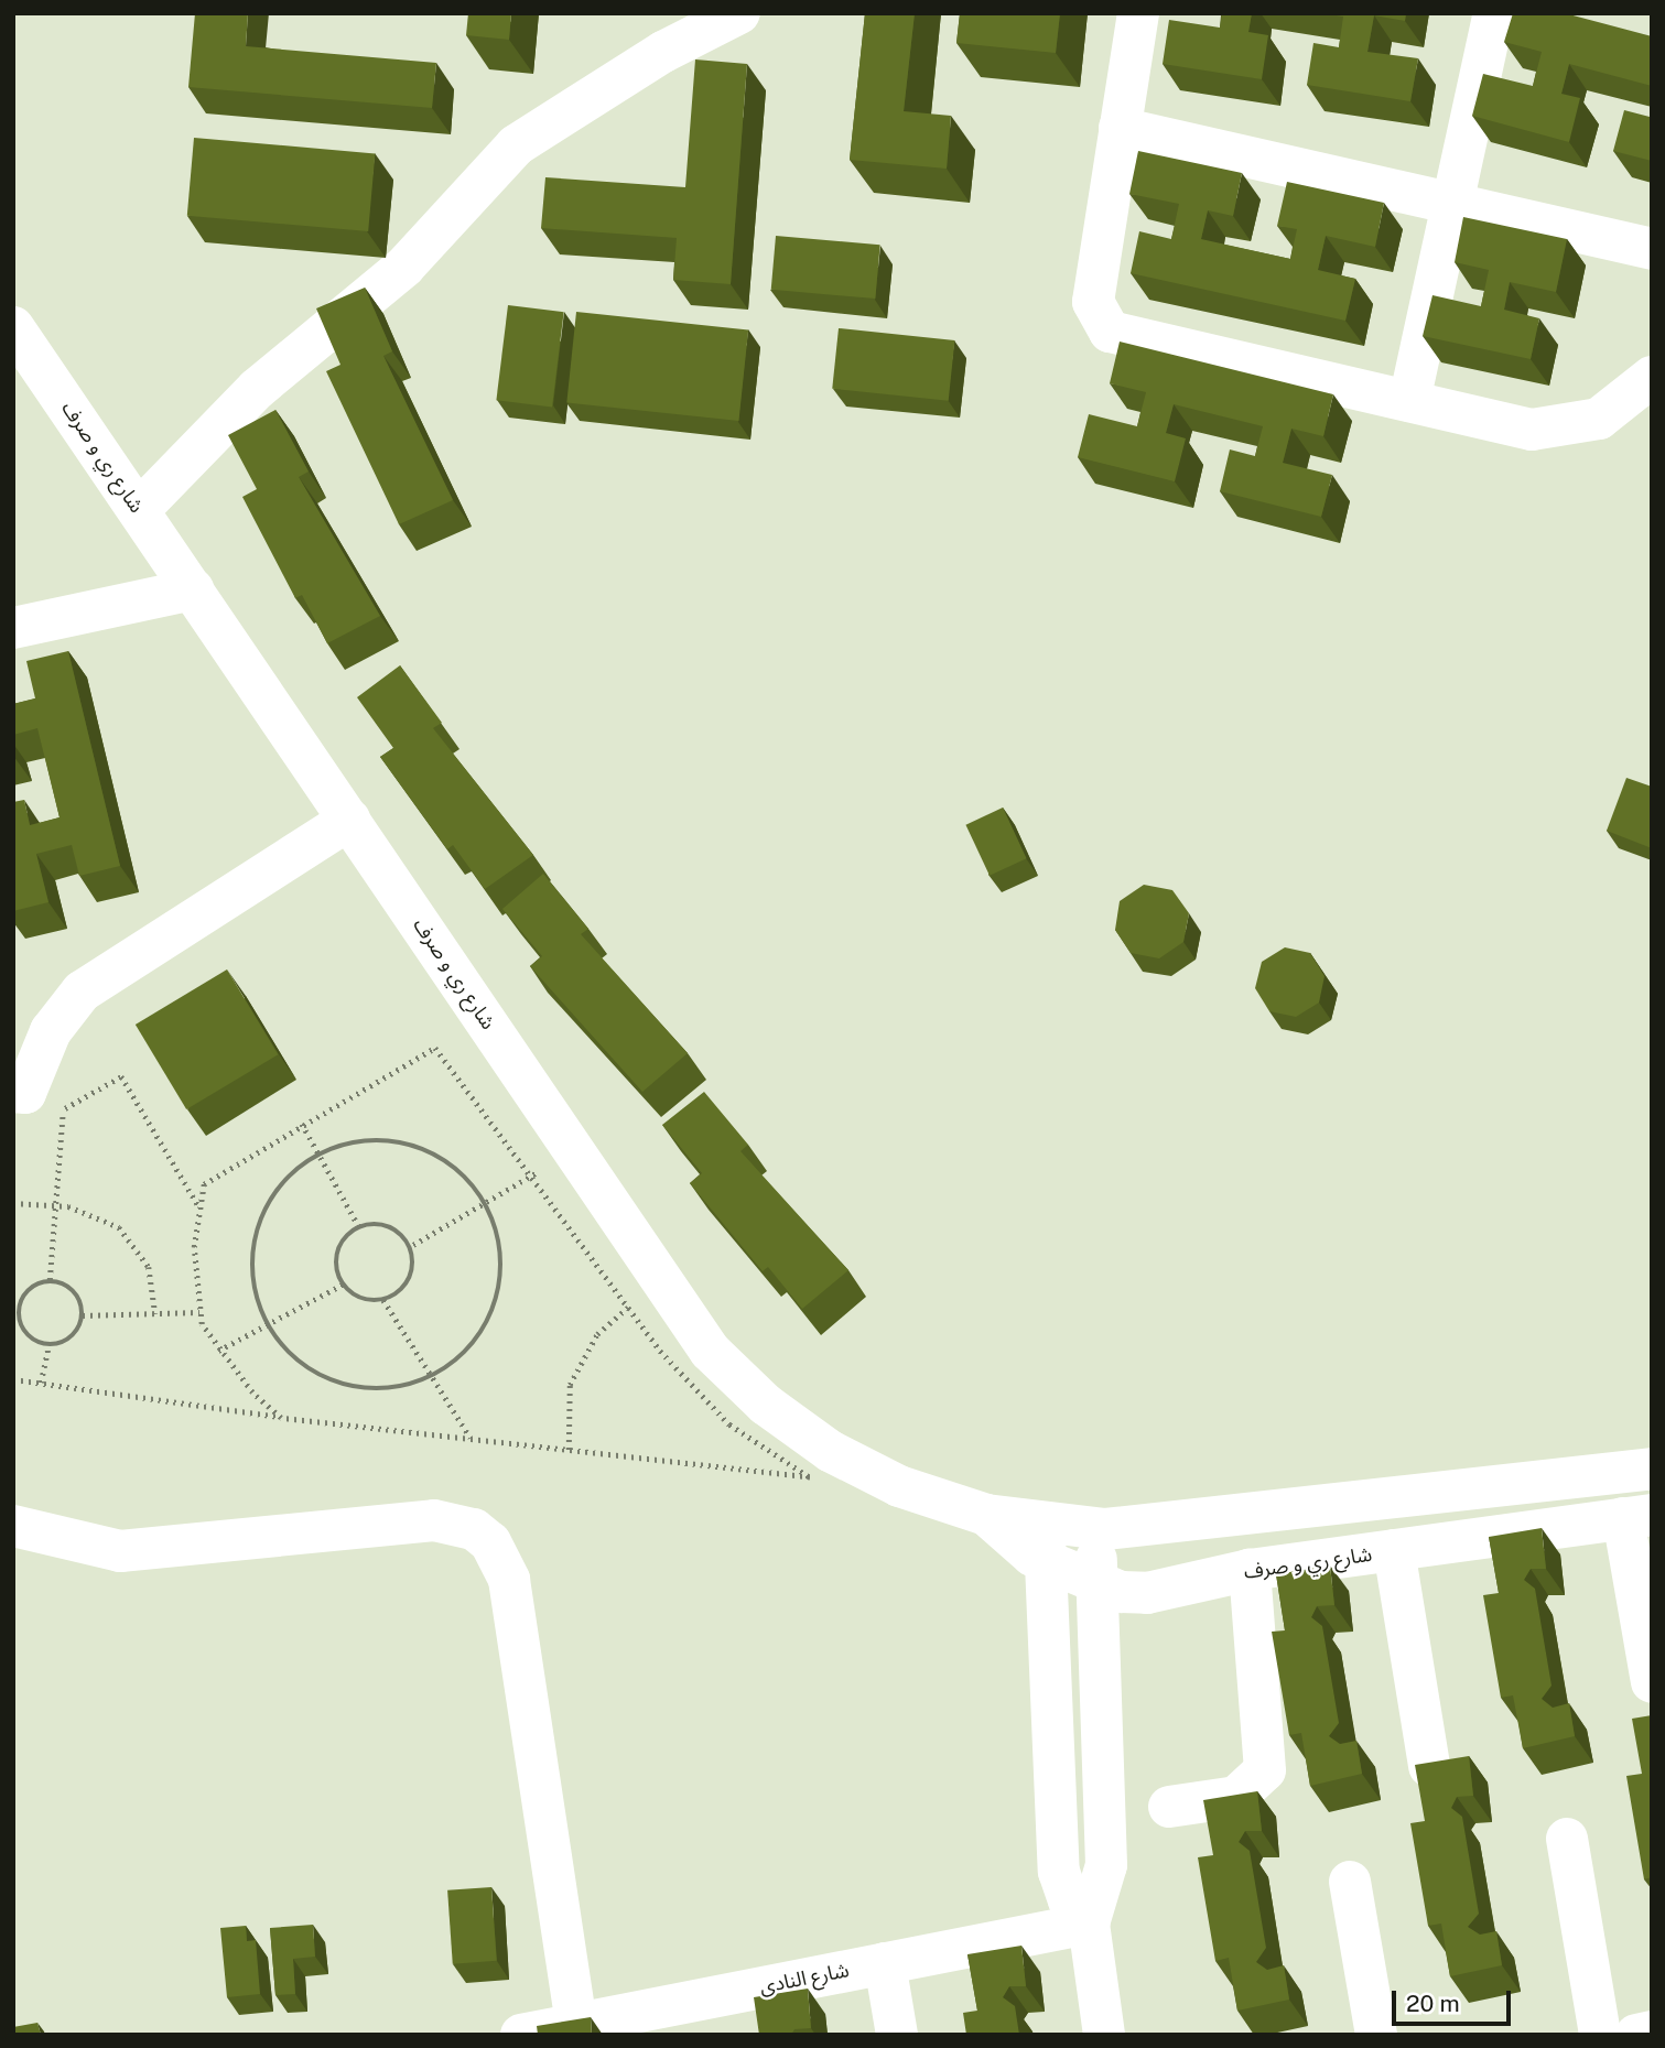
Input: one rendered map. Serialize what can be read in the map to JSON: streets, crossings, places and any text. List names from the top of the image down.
{
  "streets": {
    "street": ["شارع ري و صرف", "شارع النادى"]
  },
  "scale_bar": "20 m"
}
